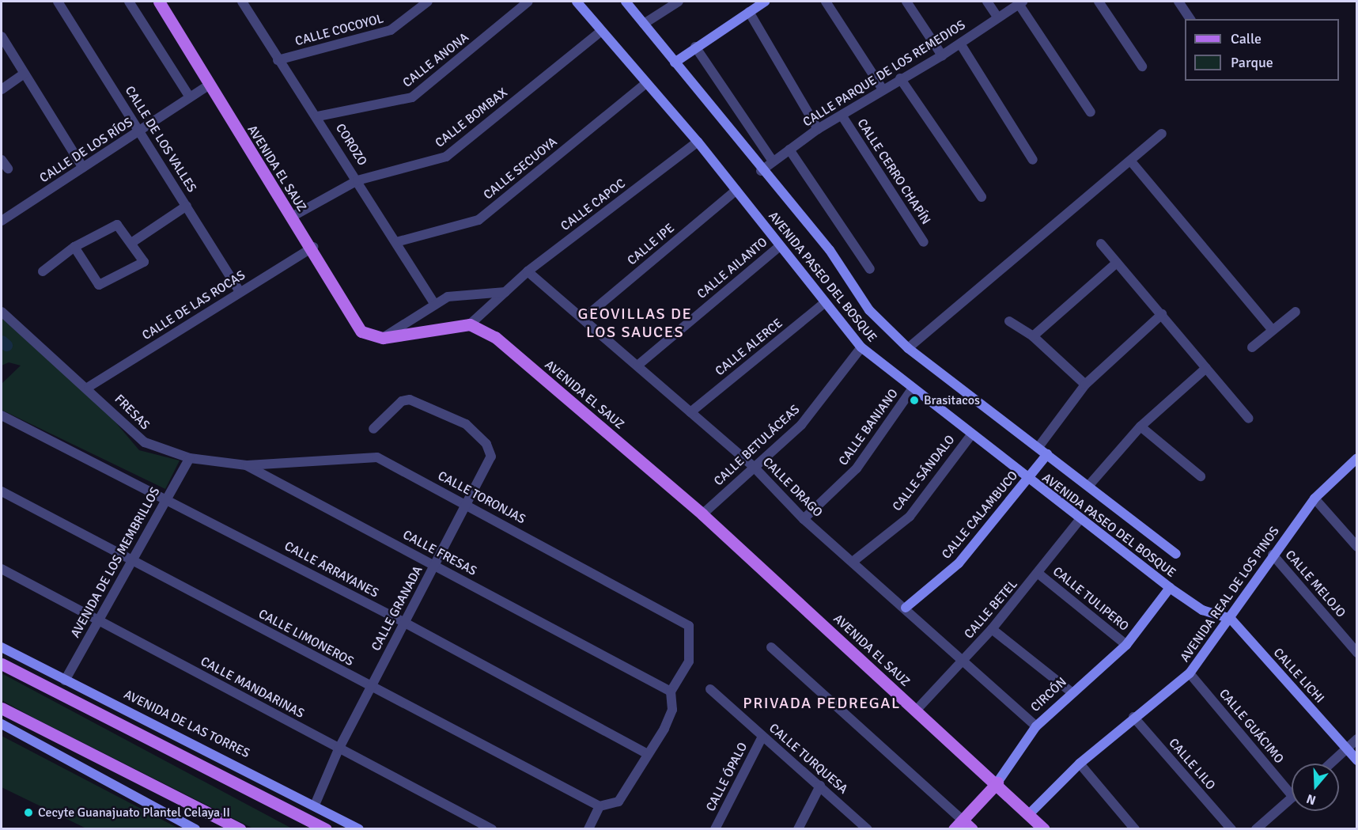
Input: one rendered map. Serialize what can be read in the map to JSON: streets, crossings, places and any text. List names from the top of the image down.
{
  "streets": {
    "main road": [
      "AVENIDA EL SAUZ",
      "AVENIDA PASEO DEL BOSQUE",
      "CALLE CALAMBUCO",
      "AVENIDA REAL DE LOS PINOS",
      "CALLE LICHI",
      "CIRCÓN",
      "AVENIDA DE LAS TORRES"
    ],
    "street": [
      "CALLE COCOYOL",
      "CALLE ANONA",
      "CALLE PARQUE DE LOS REMEDIOS",
      "CALLE BOMBAX",
      "CALLE DE LOS VALLES",
      "COROZO",
      "CALLE DE LOS RÍOS",
      "CALLE SECUOYA",
      "CALLE CERRO CHAPÍN",
      "CALLE CAPOC",
      "CALLE IPE",
      "CALLE AILANTO",
      "CALLE DE LAS ROCAS",
      "CALLE ALERCE",
      "FRESAS",
      "CALLE BANIANO",
      "CALLE BETULÁCEAS",
      "CALLE SÁNDALO",
      "CALLE DRAGO",
      "CALLE TORONJAS",
      "CALLE FRESAS",
      "AVENIDA DE LOS MEMBRILLOS",
      "CALLE ARRAYANES",
      "CALLE MELOJO",
      "CALLE TULIPERO",
      "CALLE GRANADA",
      "CALLE BETEL",
      "CALLE LIMONEROS",
      "CALLE MANDARINAS",
      "CALLE GUÁCIMO",
      "CALLE TURQUESA",
      "CALLE LILO",
      "CALLE ÓPALO"
    ]
  },
  "crossings": [
    ["CALLE COCOYOL", "COROZO"],
    ["CALLE ANONA", "COROZO"],
    ["CALLE PARQUE DE LOS REMEDIOS", "CALLE CERRO CHAPÍN"],
    ["CALLE PARQUE DE LOS REMEDIOS", "AVENIDA PASEO DEL BOSQUE"],
    ["CALLE BOMBAX", "COROZO"],
    ["CALLE BOMBAX", "AVENIDA EL SAUZ"],
    ["CALLE BOMBAX", "AVENIDA PASEO DEL BOSQUE"],
    ["CALLE DE LOS VALLES", "CALLE DE LOS RÍOS"],
    ["CALLE DE LOS VALLES", "CALLE DE LAS ROCAS"],
    ["COROZO", "CALLE SECUOYA"],
    ["CALLE DE LOS RÍOS", "AVENIDA EL SAUZ"],
    ["AVENIDA EL SAUZ", "CALLE CAPOC"],
    ["AVENIDA EL SAUZ", "CALLE DE LAS ROCAS"],
    ["AVENIDA EL SAUZ", "CALLE BETULÁCEAS"],
    ["AVENIDA EL SAUZ", "AVENIDA REAL DE LOS PINOS"],
    ["AVENIDA EL SAUZ", "CALLE BETEL"],
    ["AVENIDA EL SAUZ", "CIRCÓN"],
    ["CALLE SECUOYA", "AVENIDA PASEO DEL BOSQUE"],
    ["CALLE CAPOC", "AVENIDA PASEO DEL BOSQUE"],
    ["CALLE CAPOC", "CALLE DRAGO"],
    ["CALLE IPE", "AVENIDA PASEO DEL BOSQUE"],
    ["CALLE IPE", "CALLE DRAGO"],
    ["CALLE AILANTO", "AVENIDA PASEO DEL BOSQUE"],
    ["CALLE AILANTO", "CALLE DRAGO"],
    ["AVENIDA PASEO DEL BOSQUE", "CALLE ALERCE"],
    ["AVENIDA PASEO DEL BOSQUE", "CALLE BANIANO"],
    ["AVENIDA PASEO DEL BOSQUE", "CALLE BETULÁCEAS"],
    ["AVENIDA PASEO DEL BOSQUE", "CALLE SÁNDALO"],
    ["AVENIDA PASEO DEL BOSQUE", "CALLE CALAMBUCO"],
    ["AVENIDA PASEO DEL BOSQUE", "AVENIDA REAL DE LOS PINOS"],
    ["AVENIDA PASEO DEL BOSQUE", "CALLE BETEL"],
    ["AVENIDA PASEO DEL BOSQUE", "CALLE LICHI"],
    ["AVENIDA PASEO DEL BOSQUE", "CIRCÓN"],
    ["CALLE DE LAS ROCAS", "FRESAS"],
    ["CALLE ALERCE", "CALLE DRAGO"],
    ["FRESAS", "CALLE FRESAS"],
    ["FRESAS", "AVENIDA DE LOS MEMBRILLOS"],
    ["CALLE BANIANO", "CALLE DRAGO"],
    ["CALLE BETULÁCEAS", "CALLE DRAGO"],
    ["CALLE SÁNDALO", "CALLE DRAGO"],
    ["CALLE DRAGO", "CALLE CALAMBUCO"],
    ["CALLE DRAGO", "CALLE BETEL"],
    ["CALLE DRAGO", "CIRCÓN"],
    ["CALLE TORONJAS", "CALLE FRESAS"],
    ["CALLE TORONJAS", "CALLE GRANADA"],
    ["CALLE FRESAS", "AVENIDA DE LOS MEMBRILLOS"],
    ["CALLE FRESAS", "CALLE GRANADA"],
    ["AVENIDA DE LOS MEMBRILLOS", "CALLE ARRAYANES"],
    ["AVENIDA DE LOS MEMBRILLOS", "CALLE LIMONEROS"],
    ["AVENIDA DE LOS MEMBRILLOS", "CALLE MANDARINAS"],
    ["AVENIDA DE LOS MEMBRILLOS", "AVENIDA DE LAS TORRES"],
    ["CALLE ARRAYANES", "CALLE GRANADA"],
    ["CALLE MELOJO", "AVENIDA REAL DE LOS PINOS"],
    ["AVENIDA REAL DE LOS PINOS", "CALLE LICHI"],
    ["AVENIDA REAL DE LOS PINOS", "CALLE GUÁCIMO"],
    ["AVENIDA REAL DE LOS PINOS", "CALLE LILO"],
    ["CALLE TULIPERO", "CALLE BETEL"],
    ["CALLE TULIPERO", "CIRCÓN"],
    ["CALLE GRANADA", "CALLE LIMONEROS"],
    ["CALLE GRANADA", "CALLE MANDARINAS"],
    ["CALLE GRANADA", "AVENIDA DE LAS TORRES"],
    ["CALLE TURQUESA", "CALLE ÓPALO"]
  ],
  "districts": ["GEOVILLAS DE LOS SAUCES", "PRIVADA PEDREGAL"],
  "places": ["Brasitacos", "Cecyte Guanajuato Plantel Celaya II"],
  "legend": ["Calle", "Parque"],
  "north": "bottom"
}
